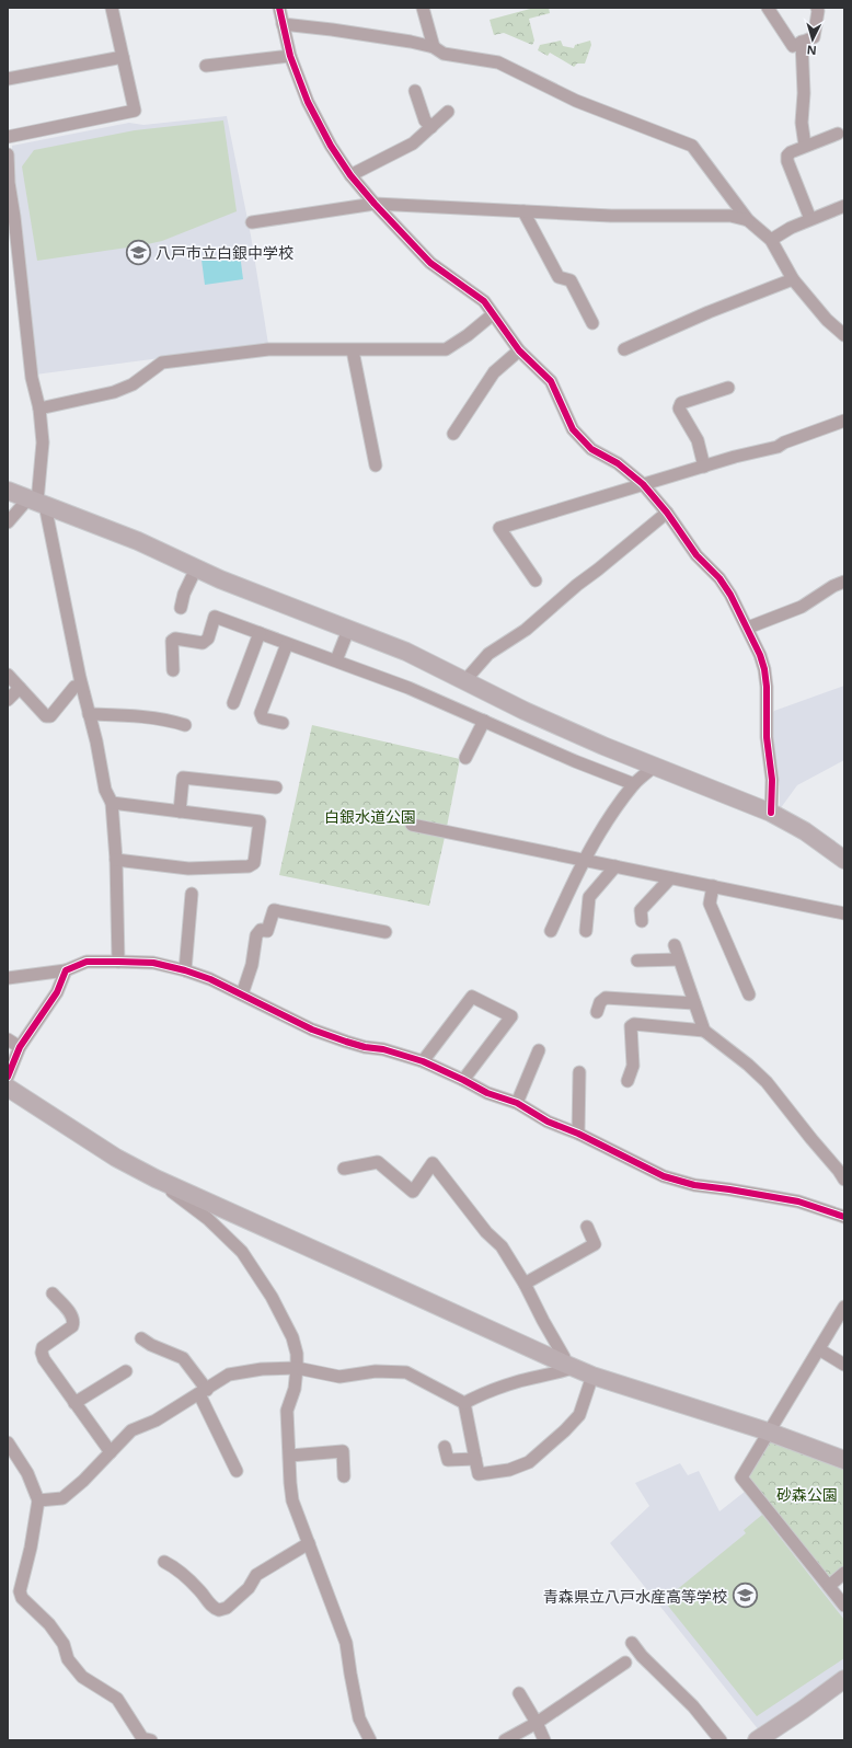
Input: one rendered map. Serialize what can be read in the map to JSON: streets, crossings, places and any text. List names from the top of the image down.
{
  "parks": ["白銀水道公園", "砂森公園"],
  "places": {
    "school or university": ["八戸市立白銀中学校", "青森県立八戸水産高等学校"]
  },
  "north": "bottom"
}
